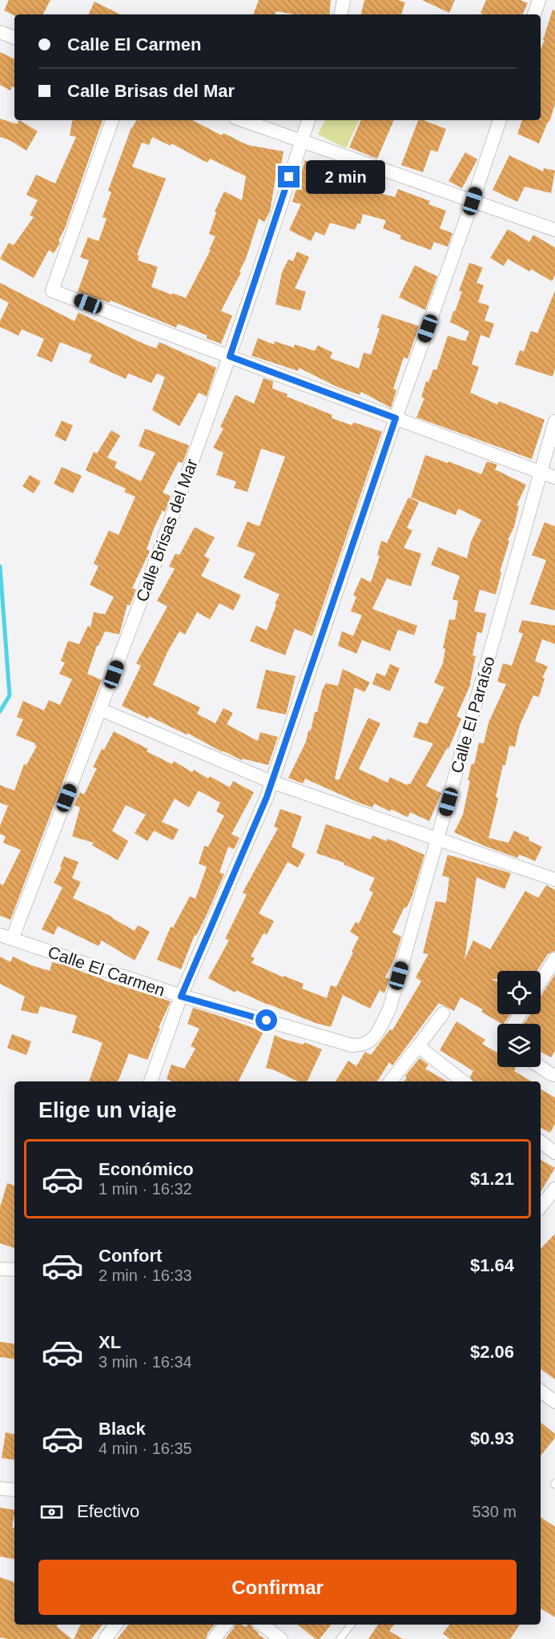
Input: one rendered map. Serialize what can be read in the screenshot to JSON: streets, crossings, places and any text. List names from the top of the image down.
{
  "streets": {
    "street": ["Calle Brisas del Mar", "Calle El Paraíso", "Calle El Carmen"]
  },
  "crossings": [
    ["Calle Brisas del Mar", "Calle El Carmen"],
    ["Calle El Paraíso", "Calle El Carmen"]
  ],
  "page": {
    "banner": ["Calle El Carmen", "Calle Brisas del Mar"],
    "bubble": "2 min",
    "heading": "Elige un viaje",
    "list": [
      {
        "name": "Económico",
        "note": "1 min · 16:32",
        "value": "$1.21"
      },
      {
        "name": "Confort",
        "note": "2 min · 16:33",
        "value": "$1.64"
      },
      {
        "name": "XL",
        "note": "3 min · 16:34",
        "value": "$2.06"
      },
      {
        "name": "Black",
        "note": "4 min · 16:35",
        "value": "$0.93"
      }
    ],
    "pay": ["Efectivo", "530 m"],
    "buttons": "Confirmar"
  }
}
